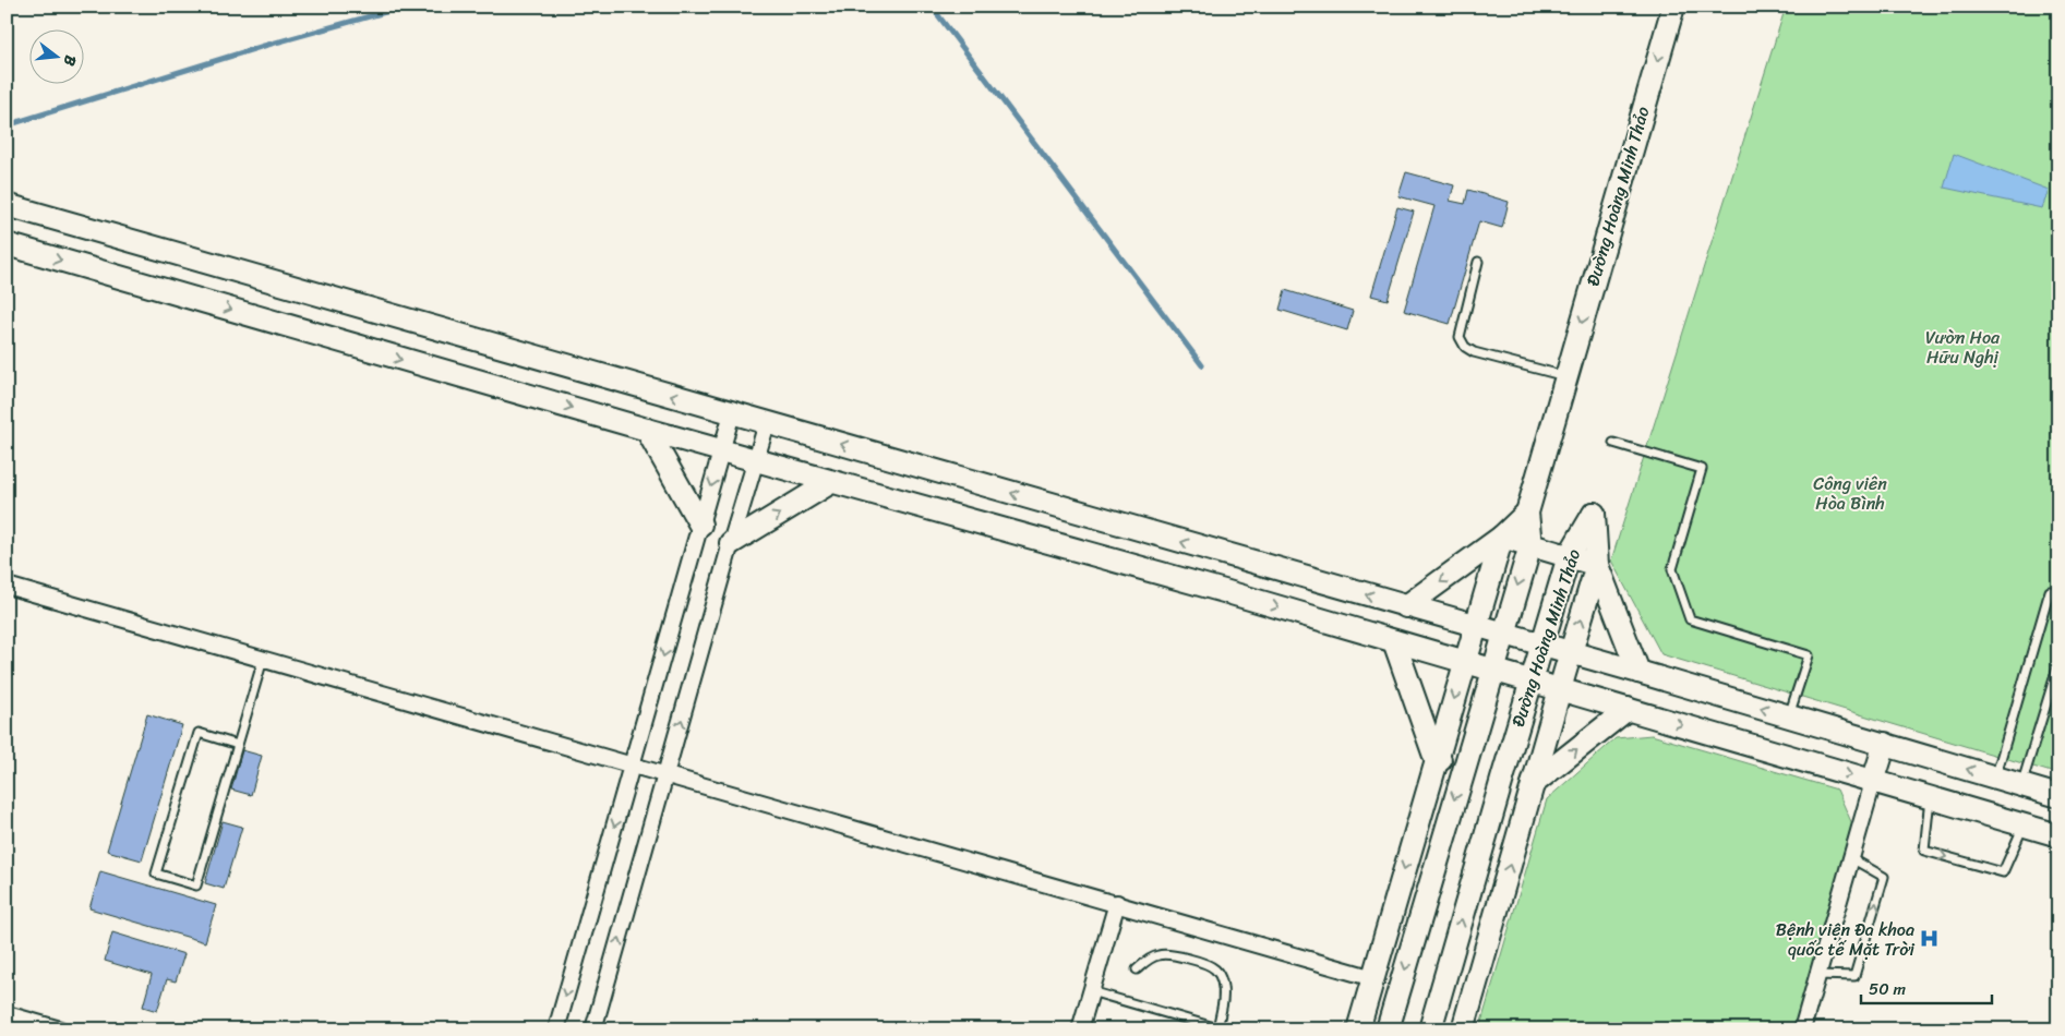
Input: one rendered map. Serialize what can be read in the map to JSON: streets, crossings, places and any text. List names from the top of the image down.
{
  "streets": {
    "street": ["Đường Hoàng Minh Thảo"]
  },
  "parks": ["Vườn Hoa Hữu Nghị", "Công viên Hòa Bình"],
  "places": {
    "hospital": ["Bệnh viện Đa khoa quốc tế Mặt Trời"]
  },
  "scale_bar": "50 m",
  "north": "right"
}
